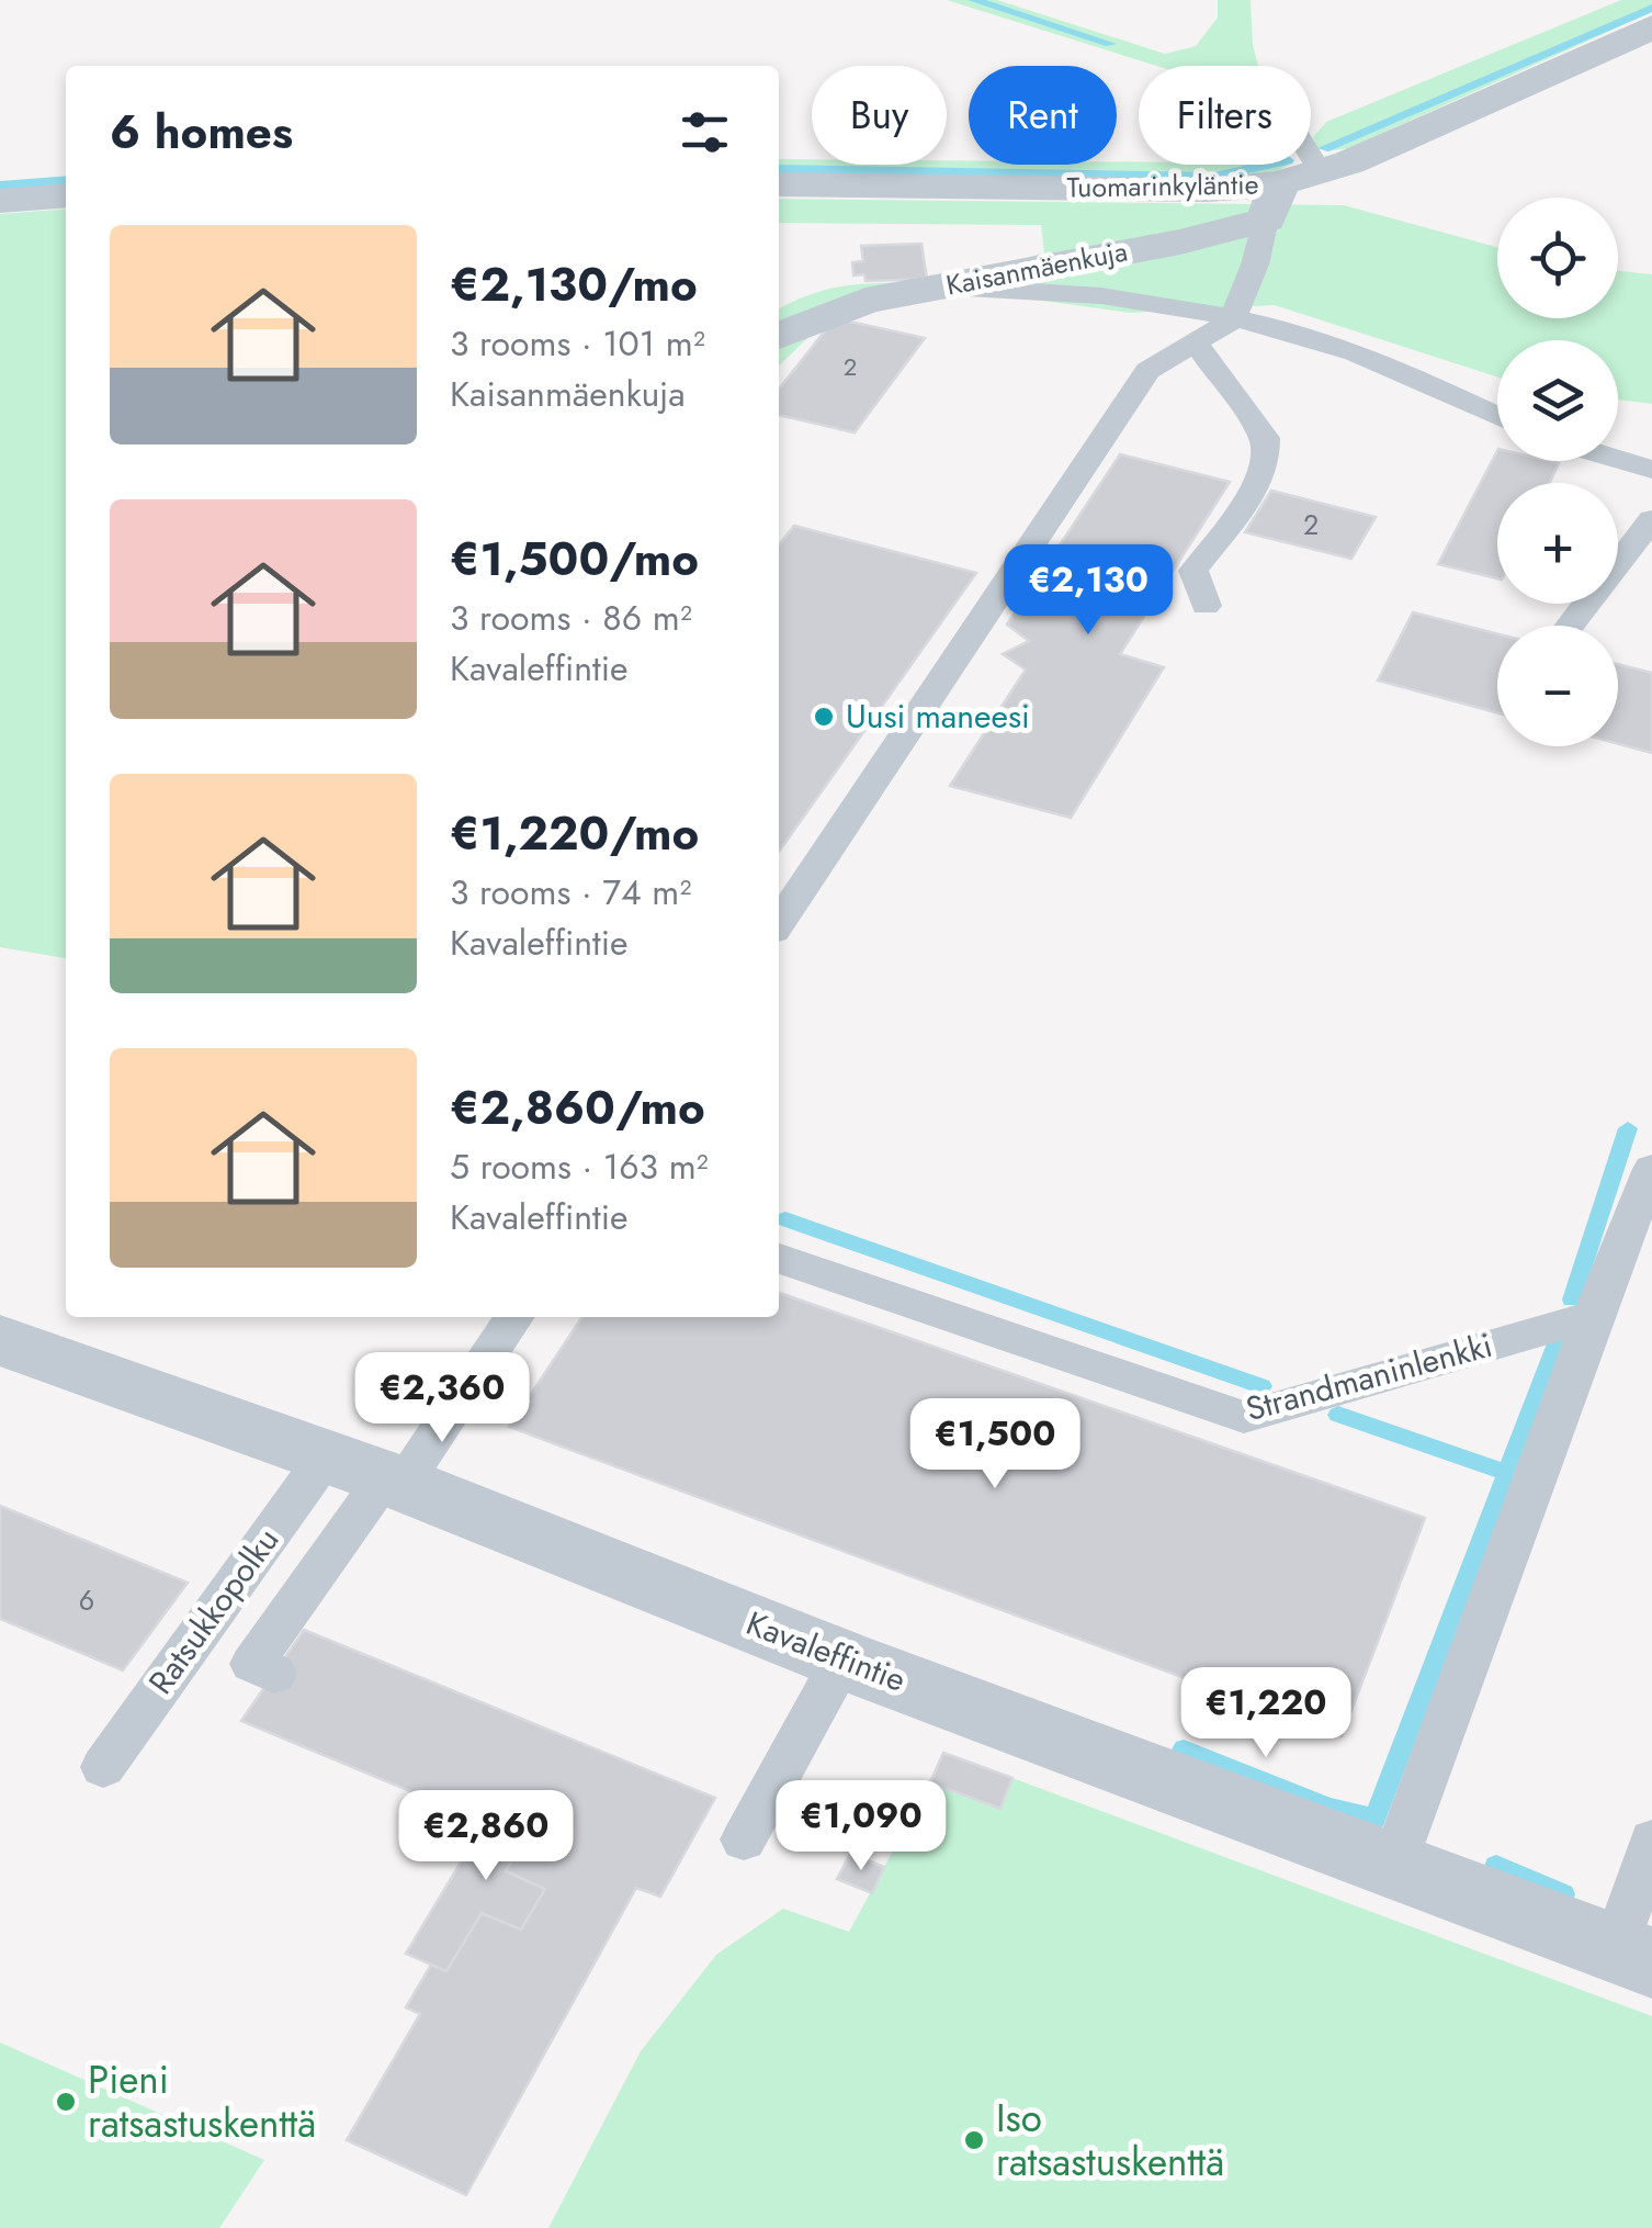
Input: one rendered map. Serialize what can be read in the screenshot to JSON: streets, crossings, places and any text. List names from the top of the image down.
{
  "streets": {
    "street": ["Tuomarinkyläntie", "Kaisanmäenkuja", "Kavaleffintie"],
    "lane": ["Strandmaninlenkki", "Ratsukkopolku"]
  },
  "crossings": [
    ["Tuomarinkyläntie", "Kaisanmäenkuja"],
    ["Ratsukkopolku", "Kavaleffintie"]
  ],
  "places": ["Uusi maneesi", "Pieni ratsastuskenttä", "Iso ratsastuskenttä"],
  "house_numbers": ["2", "2", "6"],
  "page": {
    "chip": ["Buy", "Rent", "Filters"],
    "heading": "6 homes",
    "map_buttons": ["+", "−"],
    "list": [
      {
        "name": "€2,130/mo",
        "note": "3 rooms · 101 m² · Kaisanmäenkuja"
      },
      {
        "name": "€1,500/mo",
        "note": "3 rooms · 86 m² · Kavaleffintie"
      },
      {
        "name": "€1,220/mo",
        "note": "3 rooms · 74 m² · Kavaleffintie"
      },
      {
        "name": "€2,860/mo",
        "note": "5 rooms · 163 m² · Kavaleffintie"
      }
    ],
    "price": [
      "€2,130",
      "€2,360",
      "€1,500",
      "€1,220",
      "€1,090",
      "€2,860"
    ]
  }
}
